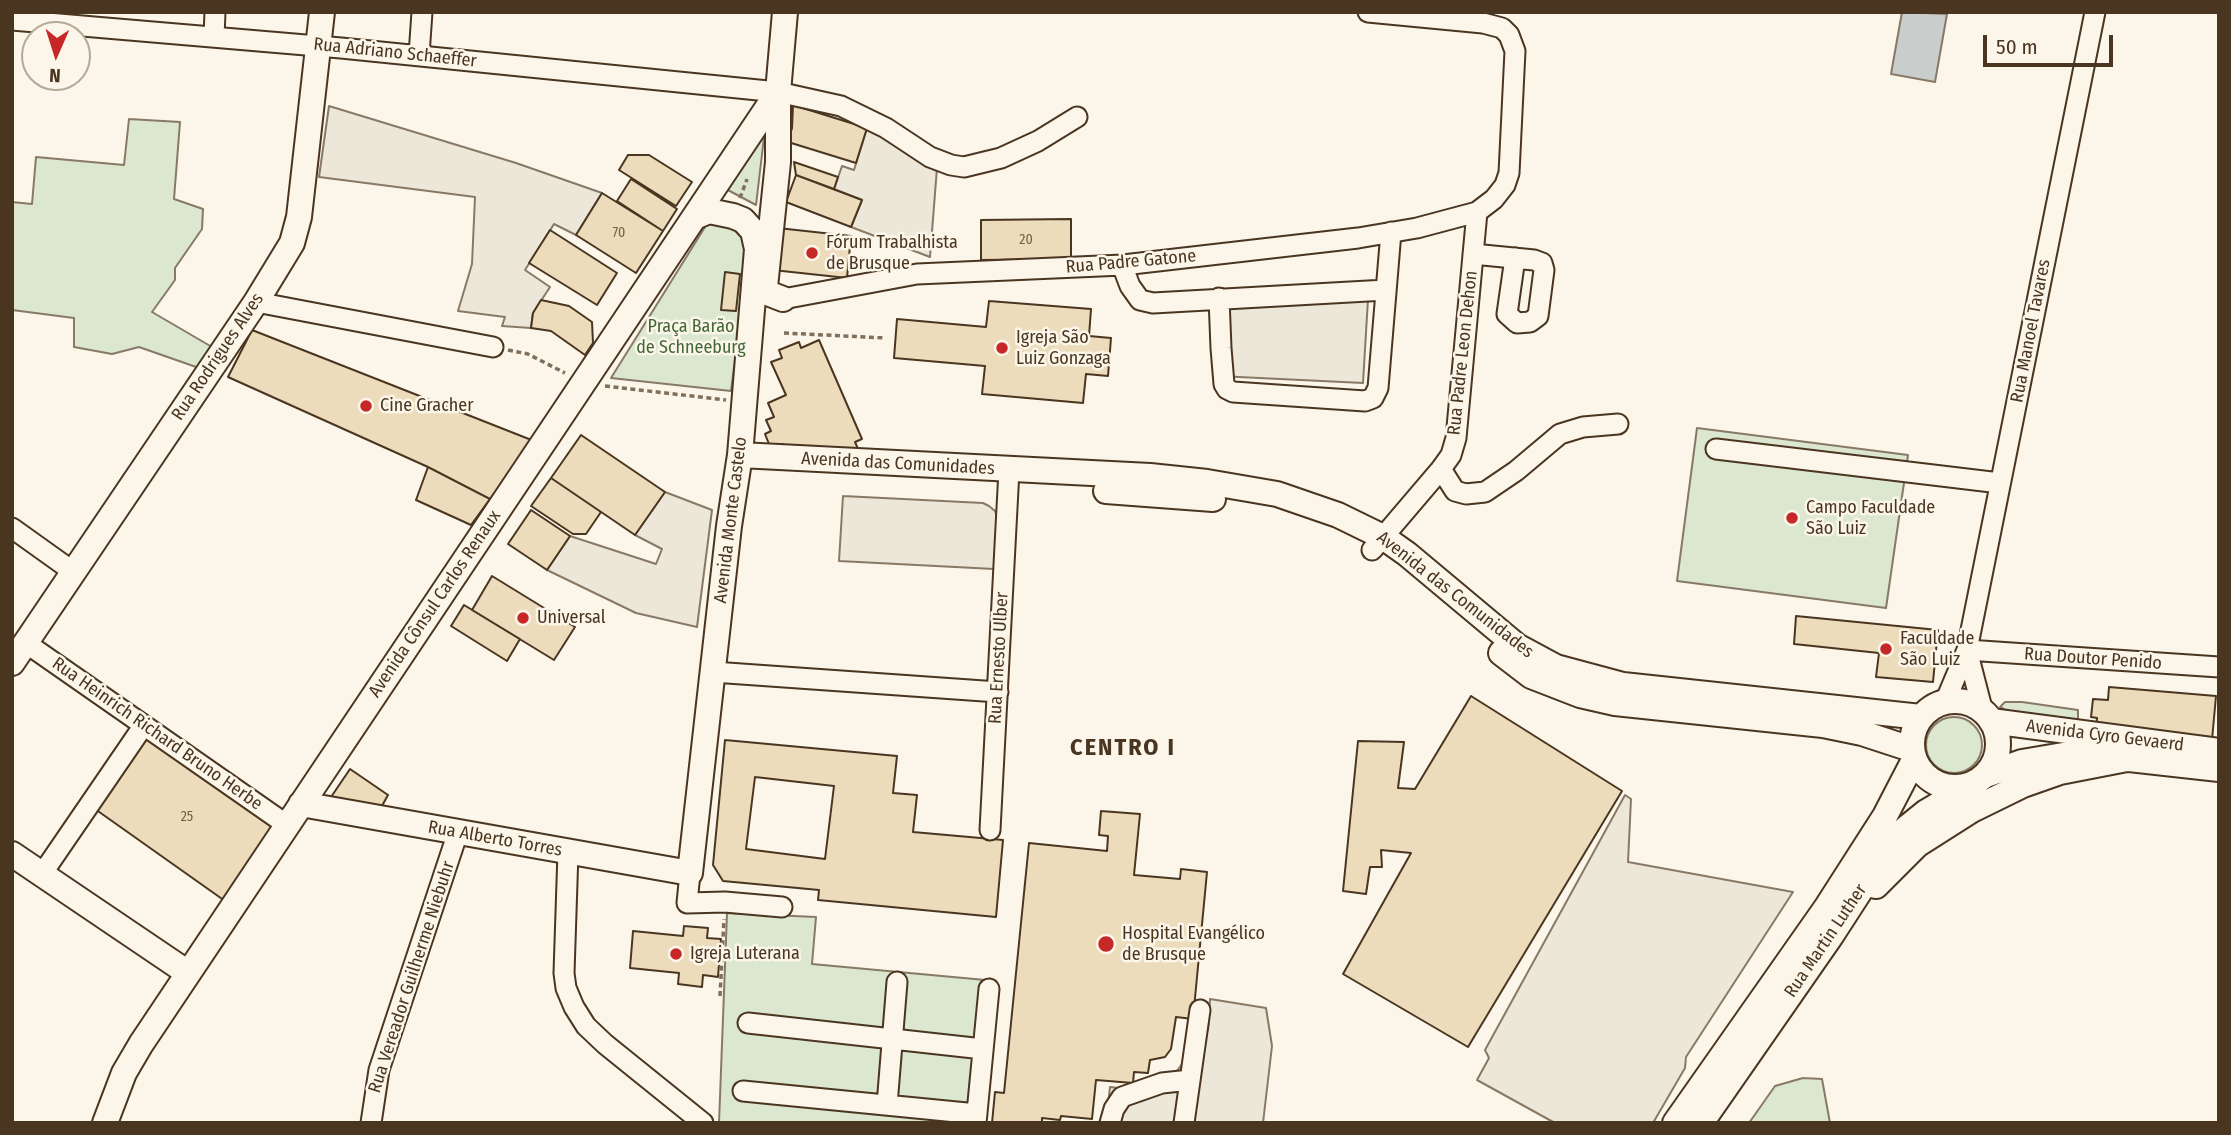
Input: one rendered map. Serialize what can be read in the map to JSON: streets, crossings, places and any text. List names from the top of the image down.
{
  "streets": {
    "main road": [
      "Rua Rodrigues Alves",
      "Avenida das Comunidades",
      "Avenida Monte Castelo",
      "Avenida Cônsul Carlos Renaux",
      "Avenida Cyro Gevaerd",
      "Rua Alberto Torres",
      "Rua Martin Luther"
    ],
    "street": [
      "Rua Adriano Schaeffer",
      "Rua Padre Gatone",
      "Rua Manoel Tavares",
      "Rua Padre Leon Dehon",
      "Rua Ernesto Ulber",
      "Rua Doutor Penido",
      "Rua Heinrich Richard Bruno Herbe",
      "Rua Vereador Guilherme Niebuhr"
    ]
  },
  "crossings": [
    ["Rua Adriano Schaeffer", "Rua Rodrigues Alves"],
    ["Rua Adriano Schaeffer", "Avenida Cônsul Carlos Renaux"],
    ["Rua Padre Gatone", "Rua Padre Leon Dehon"],
    ["Rua Manoel Tavares", "Avenida das Comunidades"],
    ["Rua Manoel Tavares", "Rua Doutor Penido"],
    ["Rua Manoel Tavares", "Avenida Cyro Gevaerd"],
    ["Rua Manoel Tavares", "Rua Martin Luther"],
    ["Rua Padre Leon Dehon", "Avenida das Comunidades"],
    ["Rua Rodrigues Alves", "Rua Heinrich Richard Bruno Herbe"],
    ["Avenida das Comunidades", "Avenida Monte Castelo"],
    ["Avenida das Comunidades", "Rua Ernesto Ulber"],
    ["Avenida das Comunidades", "Avenida Cyro Gevaerd"],
    ["Avenida das Comunidades", "Rua Martin Luther"],
    ["Avenida Monte Castelo", "Rua Alberto Torres"],
    ["Avenida Cônsul Carlos Renaux", "Rua Heinrich Richard Bruno Herbe"],
    ["Avenida Cônsul Carlos Renaux", "Rua Alberto Torres"],
    ["Avenida Cyro Gevaerd", "Rua Martin Luther"],
    ["Rua Alberto Torres", "Rua Vereador Guilherme Niebuhr"]
  ],
  "districts": ["CENTRO I"],
  "parks": ["Praça Barão de Schneeburg"],
  "places": [
    "Fórum Trabalhista de Brusque",
    "Igreja São Luiz Gonzaga",
    "Cine Gracher",
    "Campo Faculdade São Luiz",
    "Universal",
    "Faculdade São Luiz",
    "Hospital Evangélico de Brusque",
    "Igreja Luterana"
  ],
  "house_numbers": ["70", "20", "25"],
  "scale_bar": "50 m",
  "north": "bottom"
}
